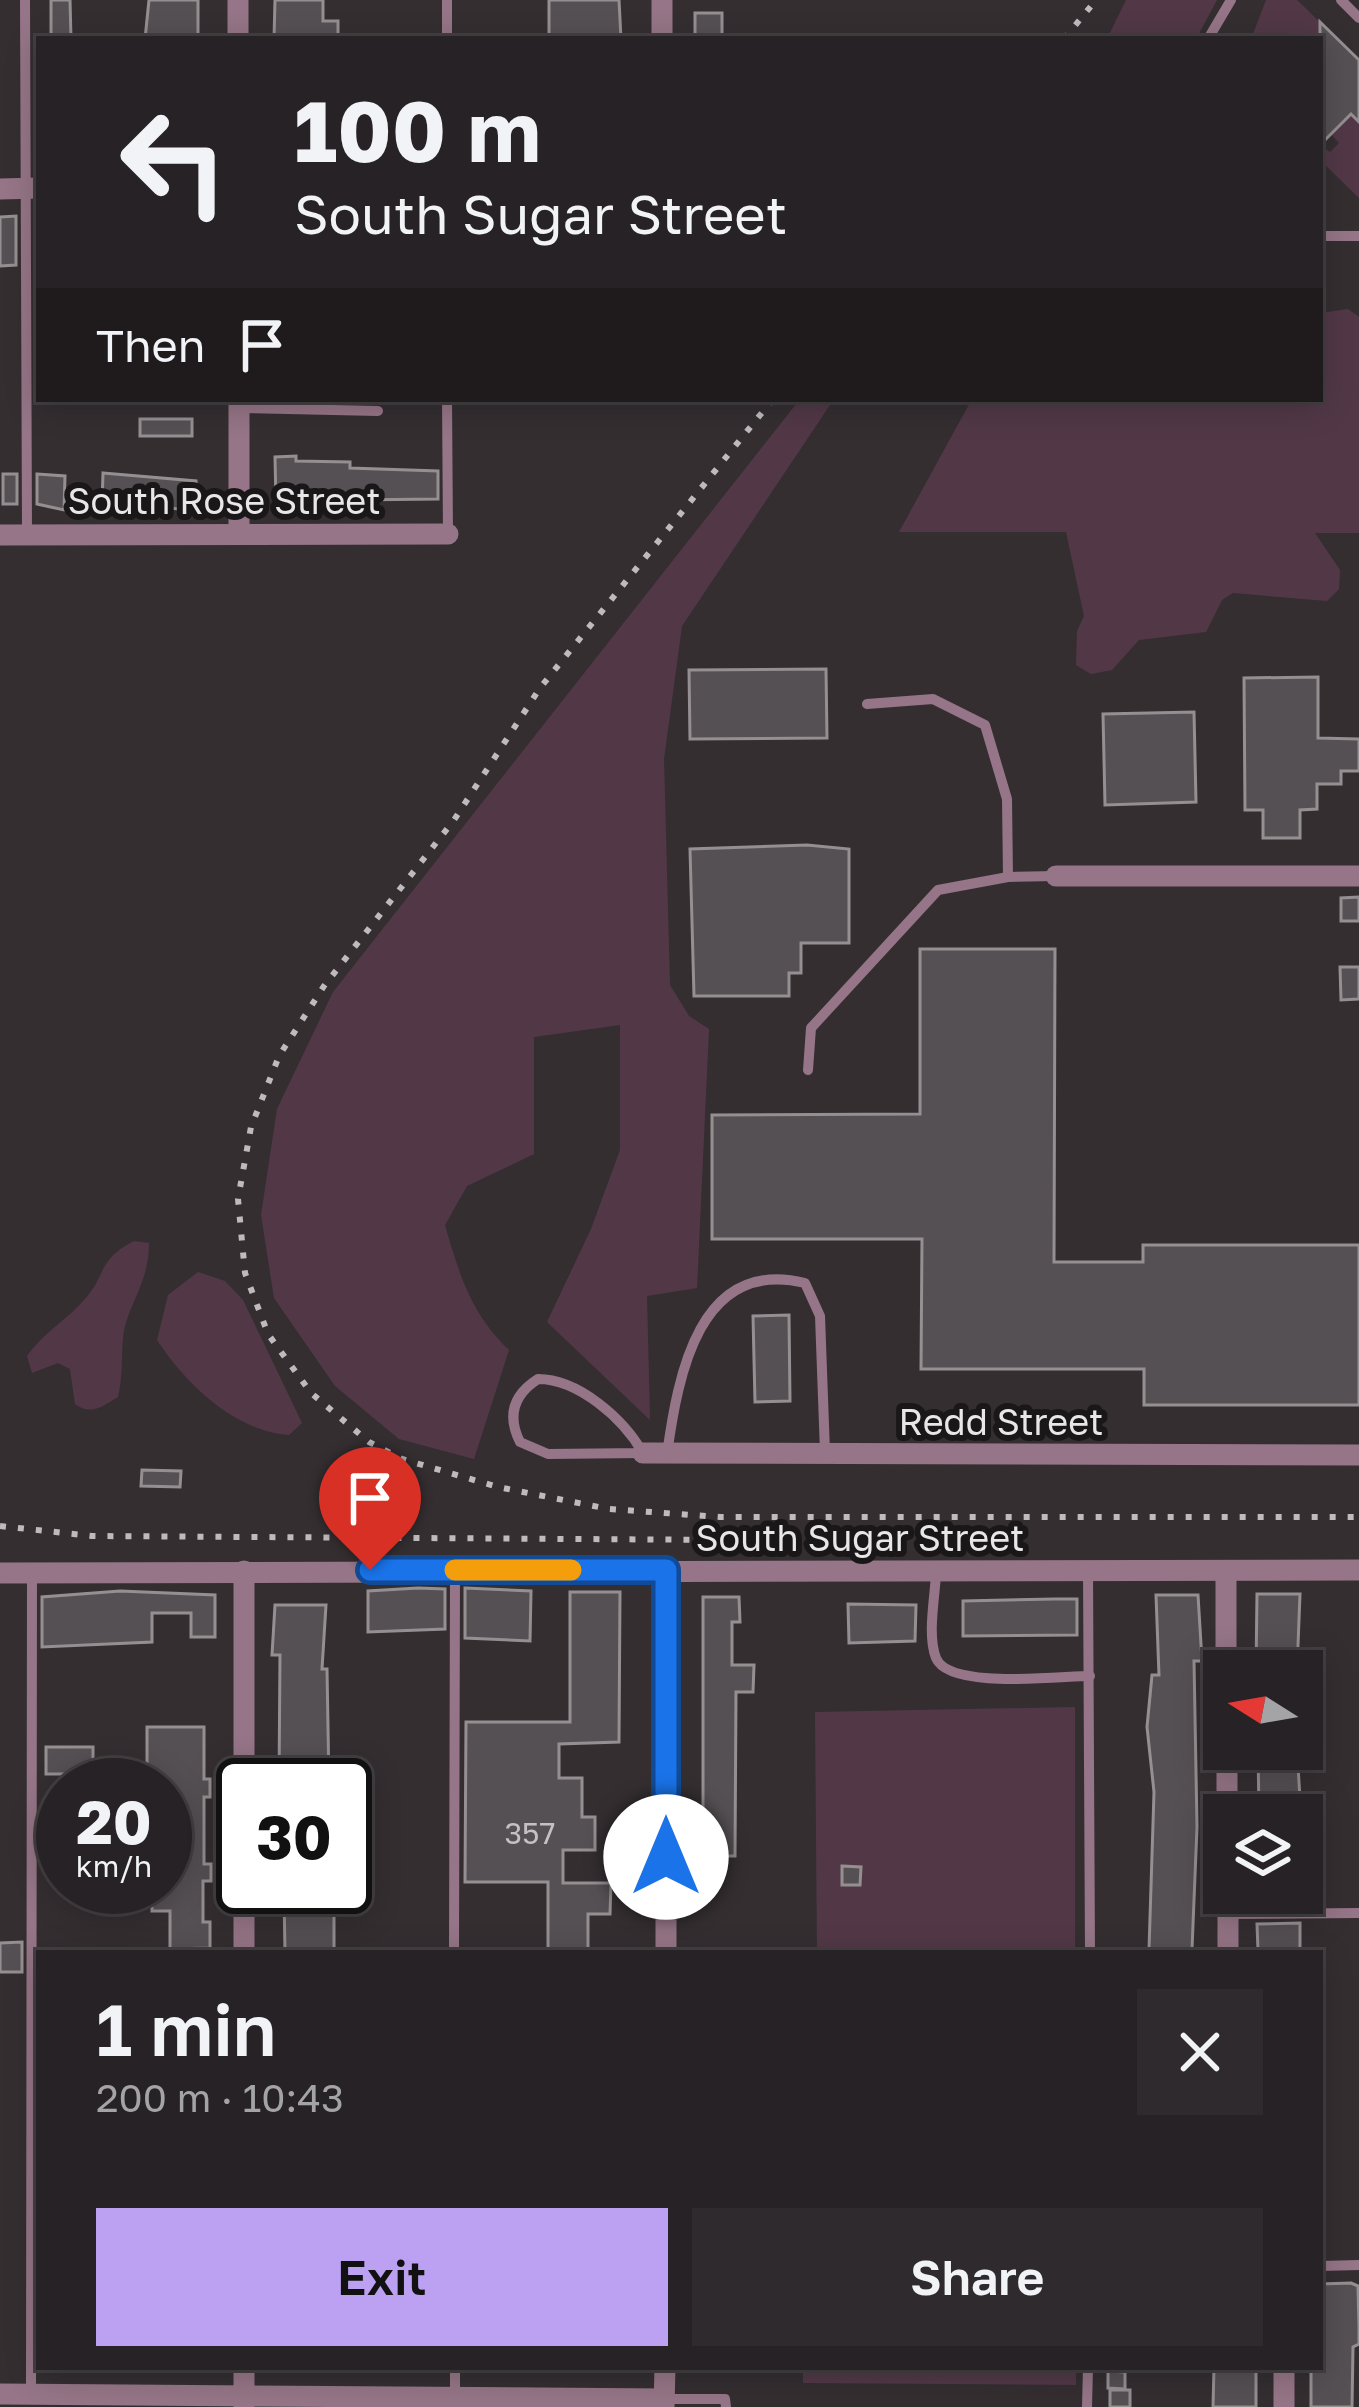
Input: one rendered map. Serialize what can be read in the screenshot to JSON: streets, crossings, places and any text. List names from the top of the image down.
{
  "streets": {
    "street": ["South Rose Street", "Redd Street", "South Sugar Street"]
  },
  "house_numbers": ["357"],
  "north": "left",
  "page": {
    "turn": ["100 m", "South Sugar Street"],
    "then": "Then",
    "speed": "20 km/h",
    "limit": "30",
    "heading": ["1 min", "200 m · 10:43"],
    "buttons": ["Exit", "Share"]
  }
}
